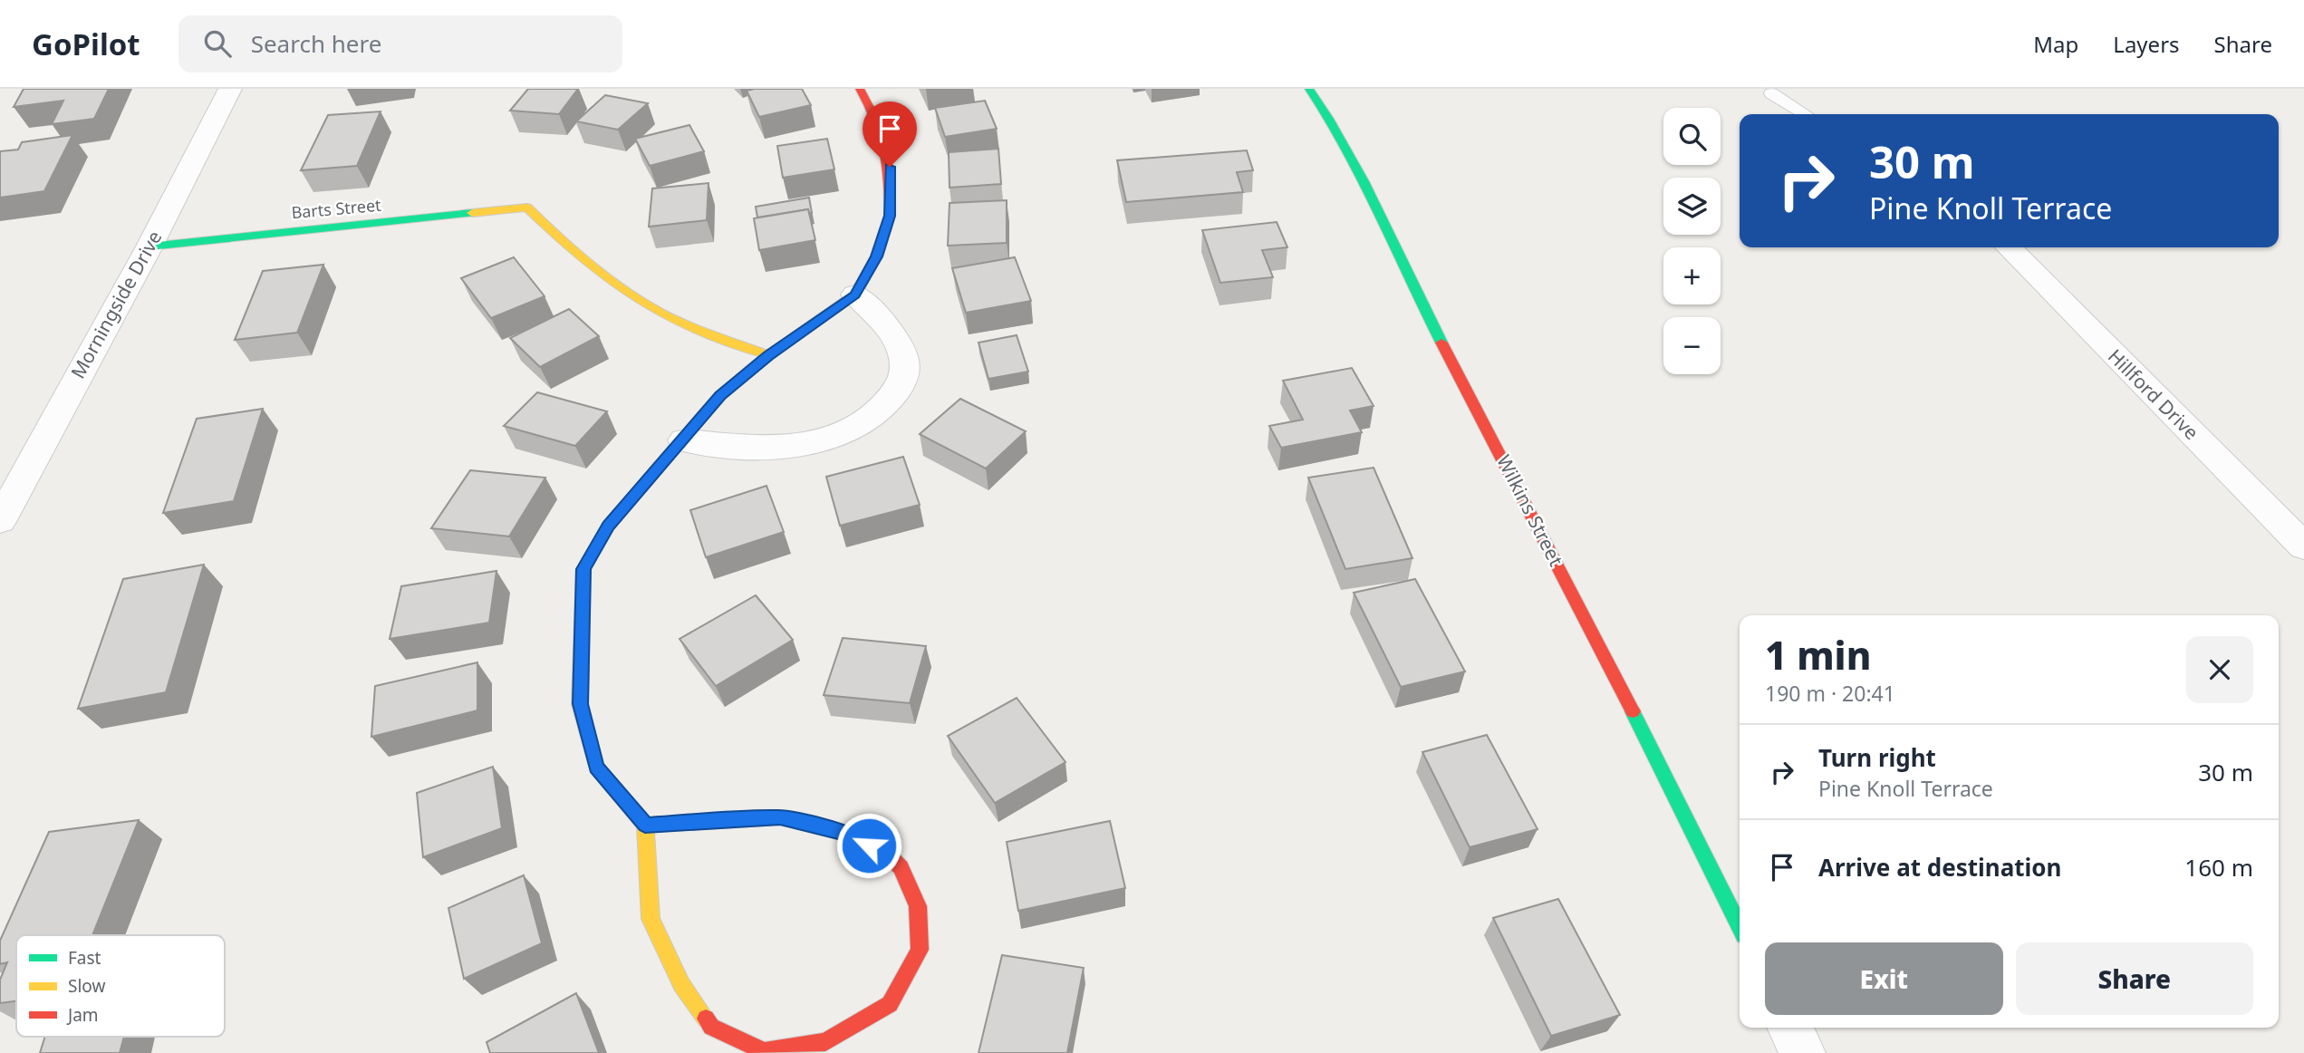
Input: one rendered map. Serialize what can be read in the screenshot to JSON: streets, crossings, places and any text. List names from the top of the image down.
{
  "streets": {
    "street": [
      "Barts Street",
      "Morningside Drive",
      "Hillford Drive",
      "Wilkins Street"
    ]
  },
  "crossings": [
    ["Barts Street", "Morningside Drive"]
  ],
  "legend": ["Fast", "Slow", "Jam"],
  "page": {
    "header": "GoPilot",
    "search": "Search here",
    "nav": ["Map", "Layers", "Share"],
    "map_buttons": ["+", "−"],
    "turn": ["30 m", "Pine Knoll Terrace"],
    "heading": ["1 min", "190 m · 20:41"],
    "list": [
      {
        "name": "Turn right",
        "note": "Pine Knoll Terrace",
        "value": "30 m"
      },
      {
        "name": "Arrive at destination",
        "value": "160 m"
      }
    ],
    "buttons": ["Exit", "Share"]
  }
}
